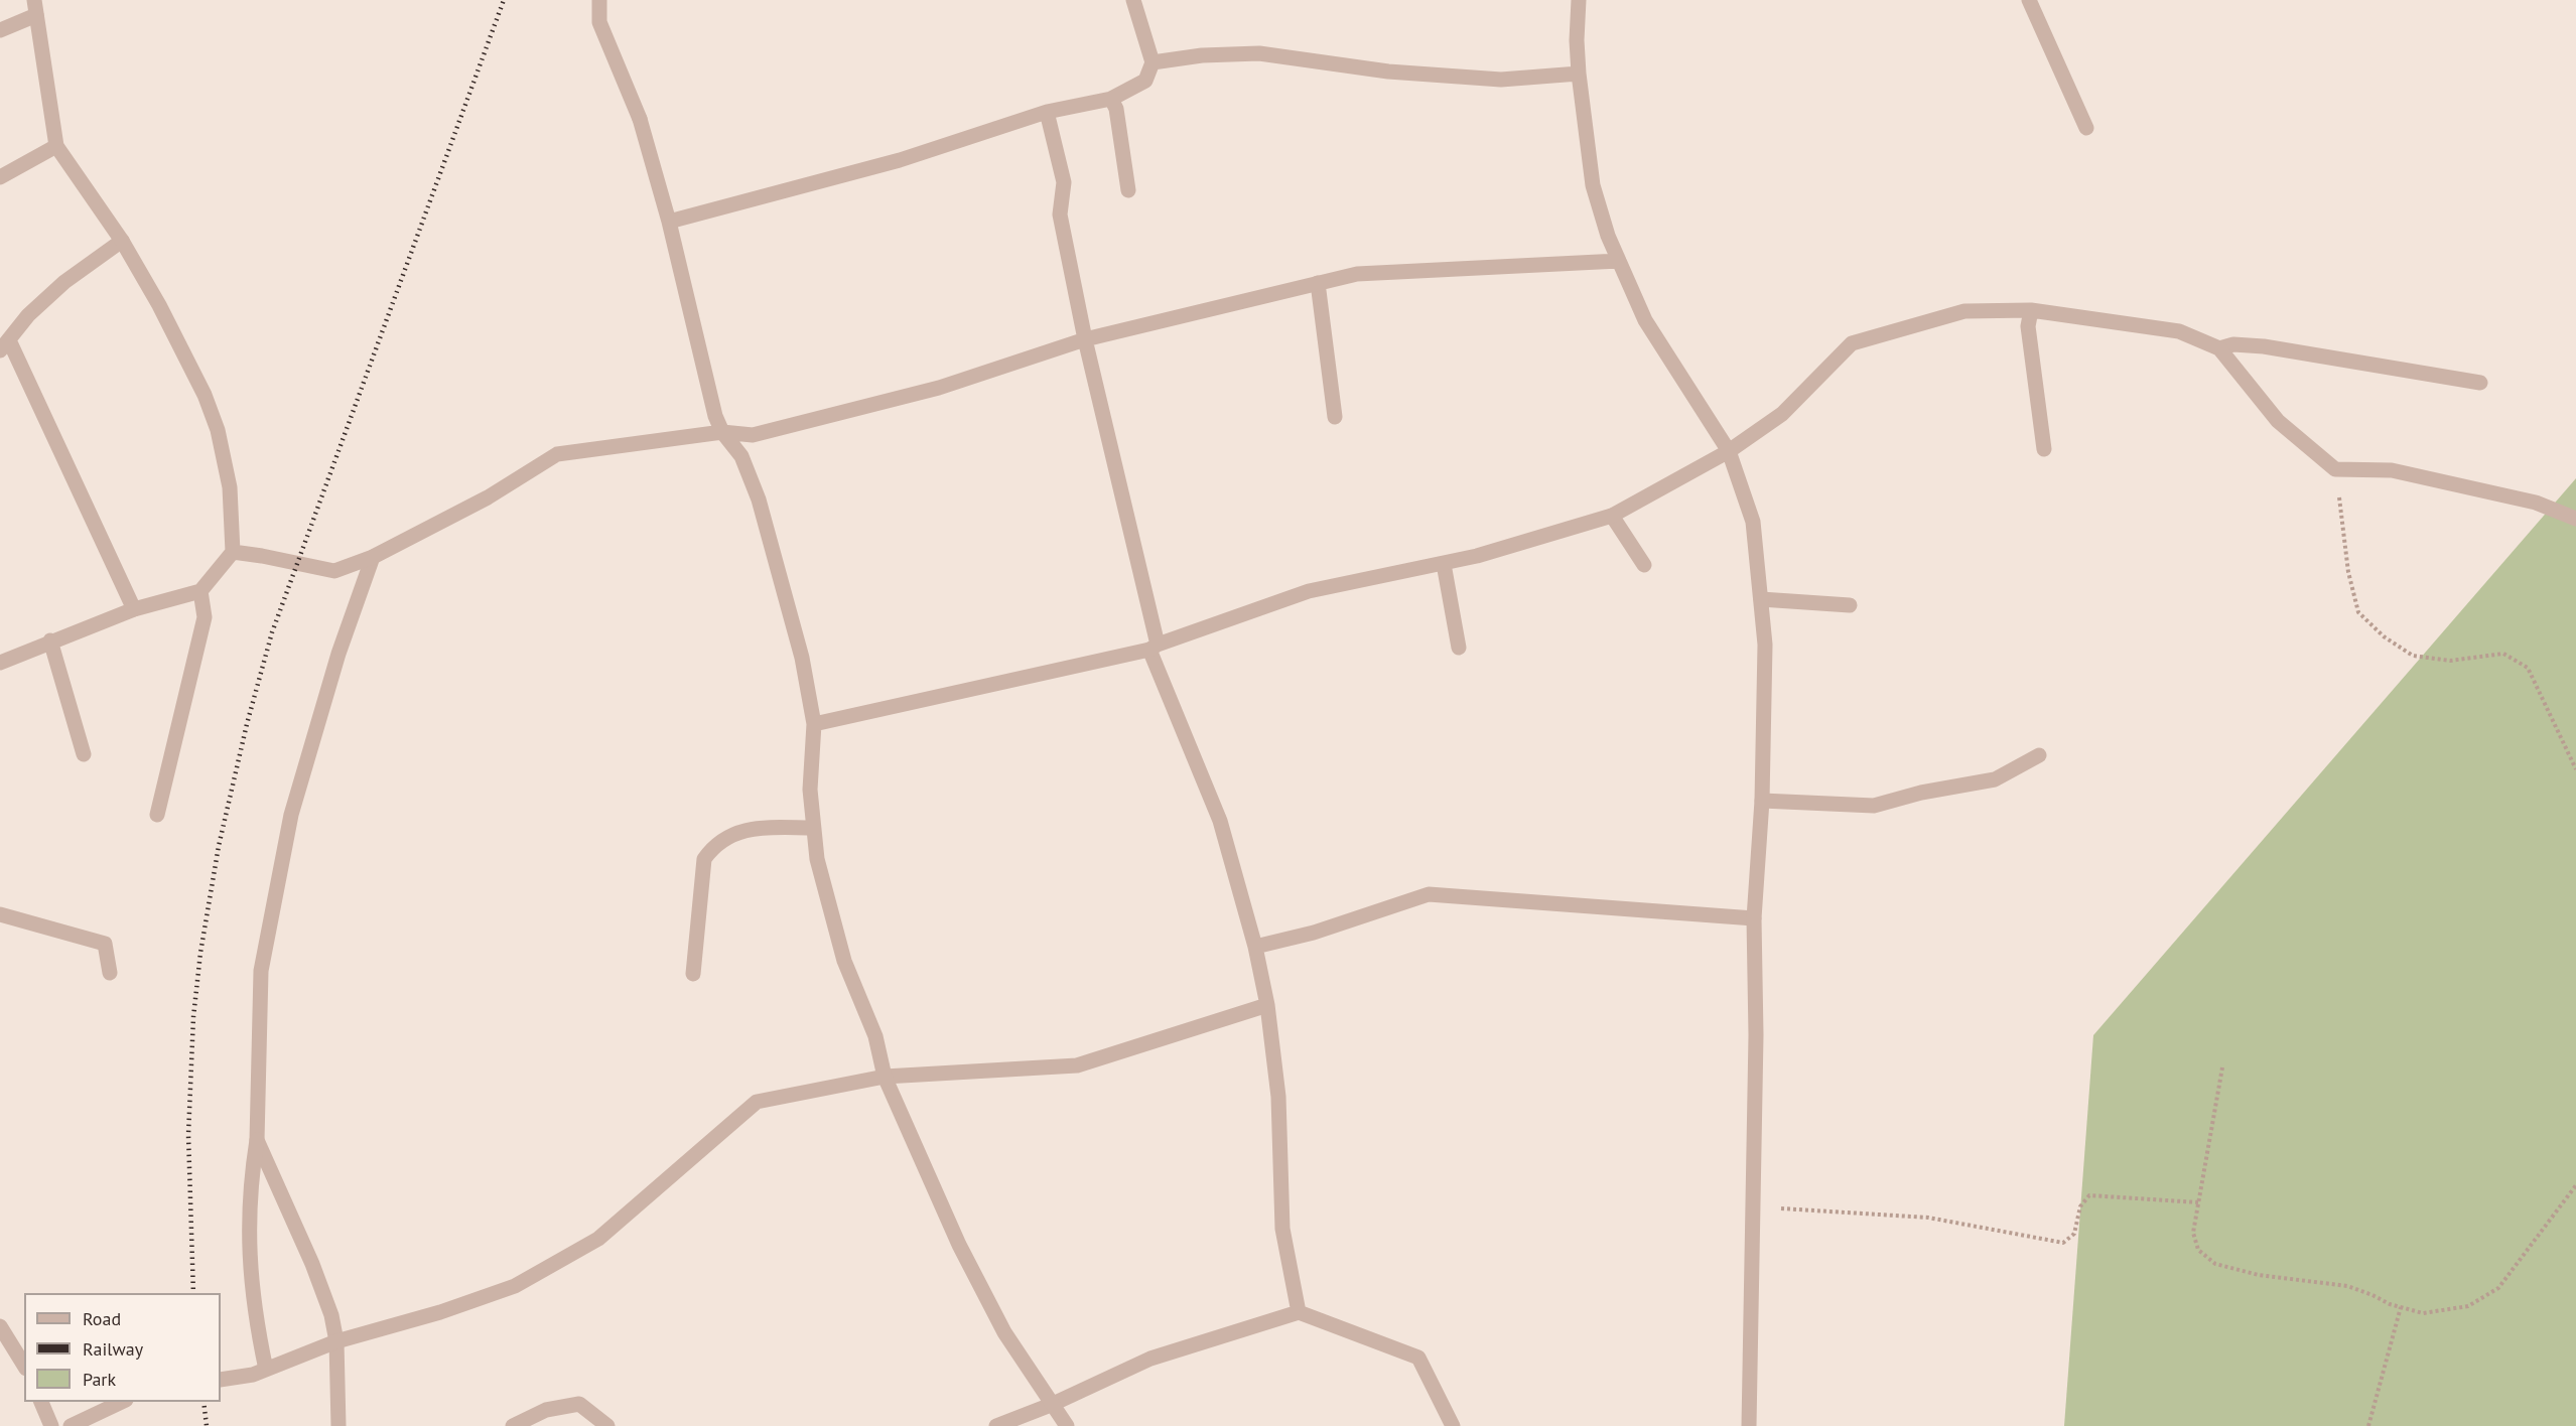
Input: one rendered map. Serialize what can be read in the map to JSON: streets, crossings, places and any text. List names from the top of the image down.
{
  "legend": ["Road", "Railway", "Park"]
}
